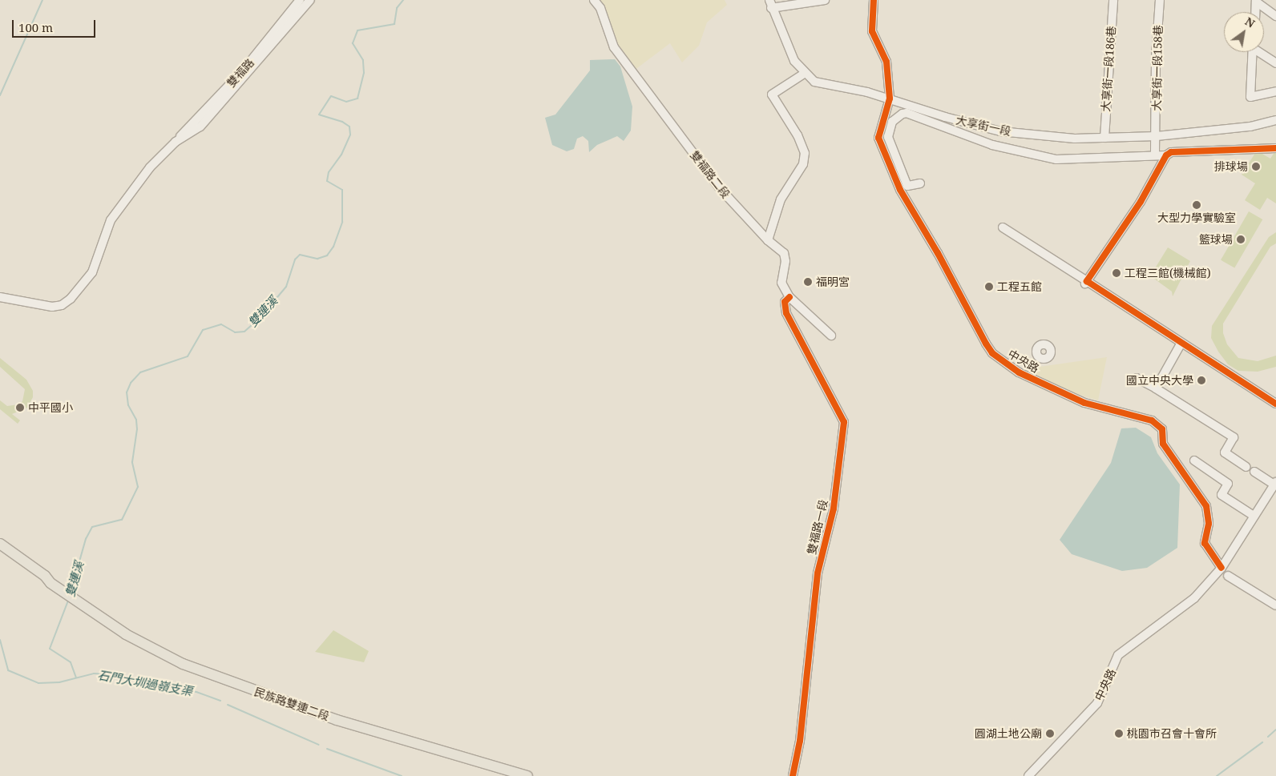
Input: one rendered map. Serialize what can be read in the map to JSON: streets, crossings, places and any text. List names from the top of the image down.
{
  "streets": {
    "main road": ["民族路雙連二段"],
    "street": [
      "大享街一段158巷",
      "大享街一段186巷",
      "雙福路",
      "大享街一段",
      "雙福路二段",
      "中央路",
      "雙福路一段"
    ]
  },
  "crossings": [
    ["大享街一段158巷", "大享街一段"],
    ["大享街一段186巷", "大享街一段"],
    ["大享街一段", "中央路"],
    ["雙福路二段", "雙福路一段"]
  ],
  "water": ["雙連溪", "石門大圳過嶺支渠"],
  "places": [
    "排球場",
    "大型力學實驗室",
    "籃球場",
    "工程三館(機械館)",
    "福明宮",
    "工程五館",
    "國立中央大學",
    "中平國小",
    "圓湖土地公廟",
    "桃園市召會十會所"
  ],
  "scale_bar": "100 m",
  "north": "top right"
}
